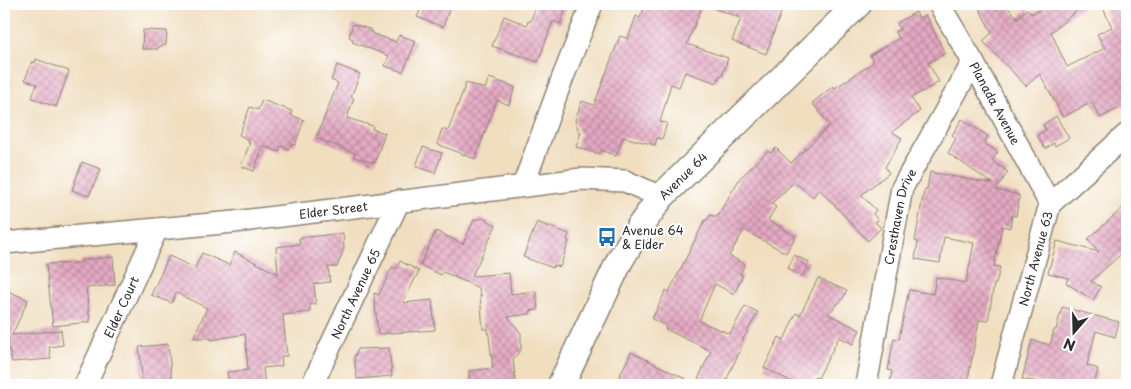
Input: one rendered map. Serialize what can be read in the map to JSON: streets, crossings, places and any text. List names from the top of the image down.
{
  "streets": {
    "street": [
      "Planada Avenue",
      "Avenue 64",
      "Elder Street",
      "Cresthaven Drive",
      "North Avenue 63",
      "North Avenue 65",
      "Elder Court"
    ]
  },
  "crossings": [
    ["Planada Avenue", "Cresthaven Drive"],
    ["Planada Avenue", "North Avenue 63"],
    ["Avenue 64", "Elder Street"],
    ["Elder Street", "North Avenue 65"],
    ["Elder Street", "Elder Court"]
  ],
  "places": {
    "bus stop": ["Avenue 64 & Elder"]
  },
  "north": "bottom"
}
